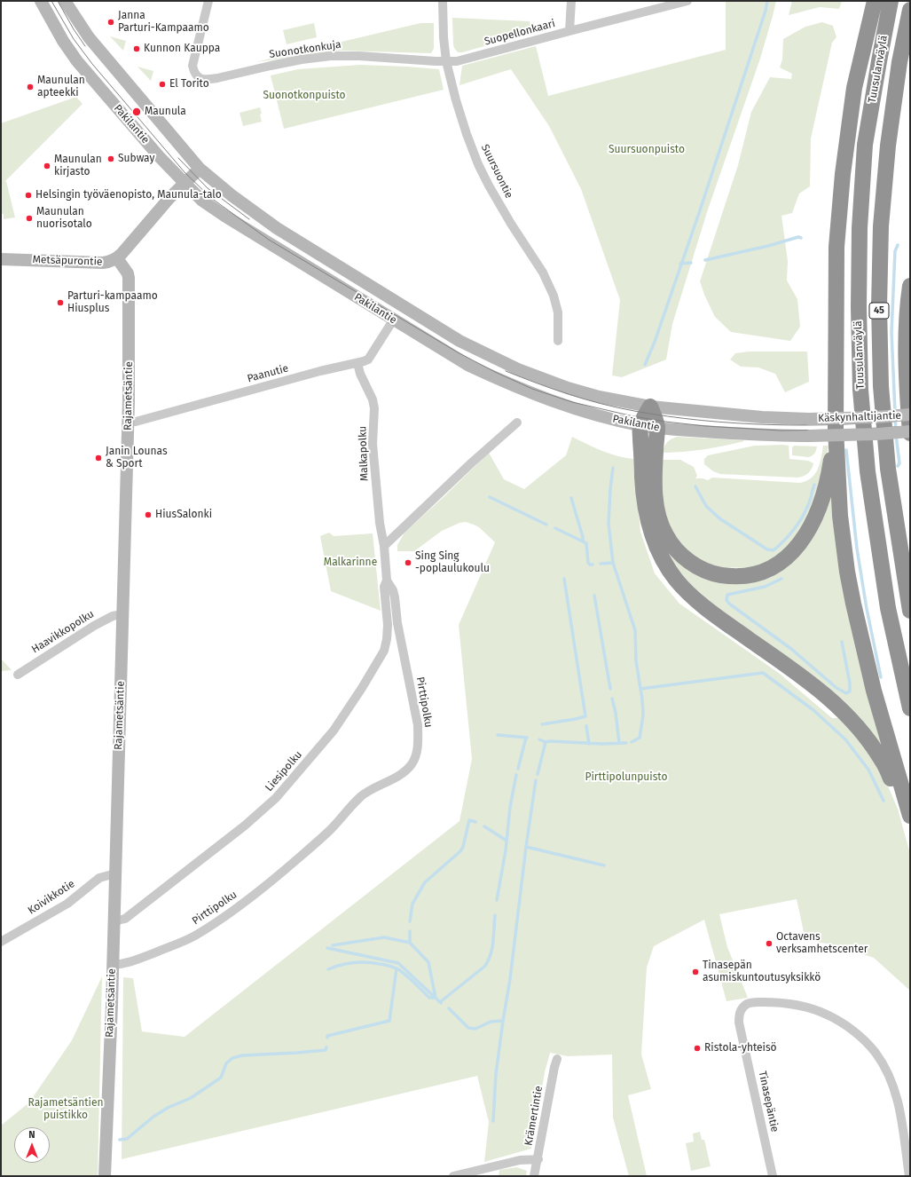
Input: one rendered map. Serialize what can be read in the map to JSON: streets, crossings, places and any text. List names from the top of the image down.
{
  "streets": {
    "highway": ["Tuusulanväylä", "45"],
    "main road": [
      "Pakilantie",
      "Metsäpurontie",
      "Rajametsäntie",
      "Käskynhaltijantie"
    ],
    "street": [
      "Suopellonkaari",
      "Suonotkonkuja",
      "Suursuontie",
      "Paanutie",
      "Malkapolku",
      "Haavikkopolku",
      "Pirttipolku",
      "Liesipolku",
      "Koivikkotie",
      "Tinasepäntie",
      "Krämertintie"
    ]
  },
  "crossings": [
    ["Suopellonkaari", "Suonotkonkuja"],
    ["Suopellonkaari", "Suursuontie"],
    ["Suonotkonkuja", "Suursuontie"],
    ["Pakilantie", "Metsäpurontie"],
    ["Pakilantie", "Paanutie"],
    ["Pakilantie", "Käskynhaltijantie"],
    ["Metsäpurontie", "Rajametsäntie"],
    ["Paanutie", "Rajametsäntie"],
    ["Paanutie", "Malkapolku"],
    ["Rajametsäntie", "Haavikkopolku"],
    ["Rajametsäntie", "Pirttipolku"],
    ["Rajametsäntie", "Liesipolku"],
    ["Rajametsäntie", "Koivikkotie"],
    ["Malkapolku", "Pirttipolku"],
    ["Pirttipolku", "Liesipolku"]
  ],
  "parks": [
    "Suonotkonpuisto",
    "Suursuonpuisto",
    "Malkarinne",
    "Pirttipolunpuisto",
    "Rajametsäntien puistikko"
  ],
  "places": [
    "Janna Parturi-Kampaamo",
    "Kunnon Kauppa",
    "El Torito",
    "Maunulan apteekki",
    "Maunula",
    "Subway",
    "Maunulan kirjasto",
    "Helsingin työväenopisto, Maunula-talo",
    "Maunulan nuorisotalo",
    "Parturi-kampaamo Hiusplus",
    "Janin Lounas & Sport",
    "HiusSalonki",
    "Sing Sing -poplaulukoulu",
    "Octavens verksamhetscenter",
    "Tinasepän asumiskuntoutusyksikkö",
    "Ristola-yhteisö"
  ],
  "north": "top"
}
